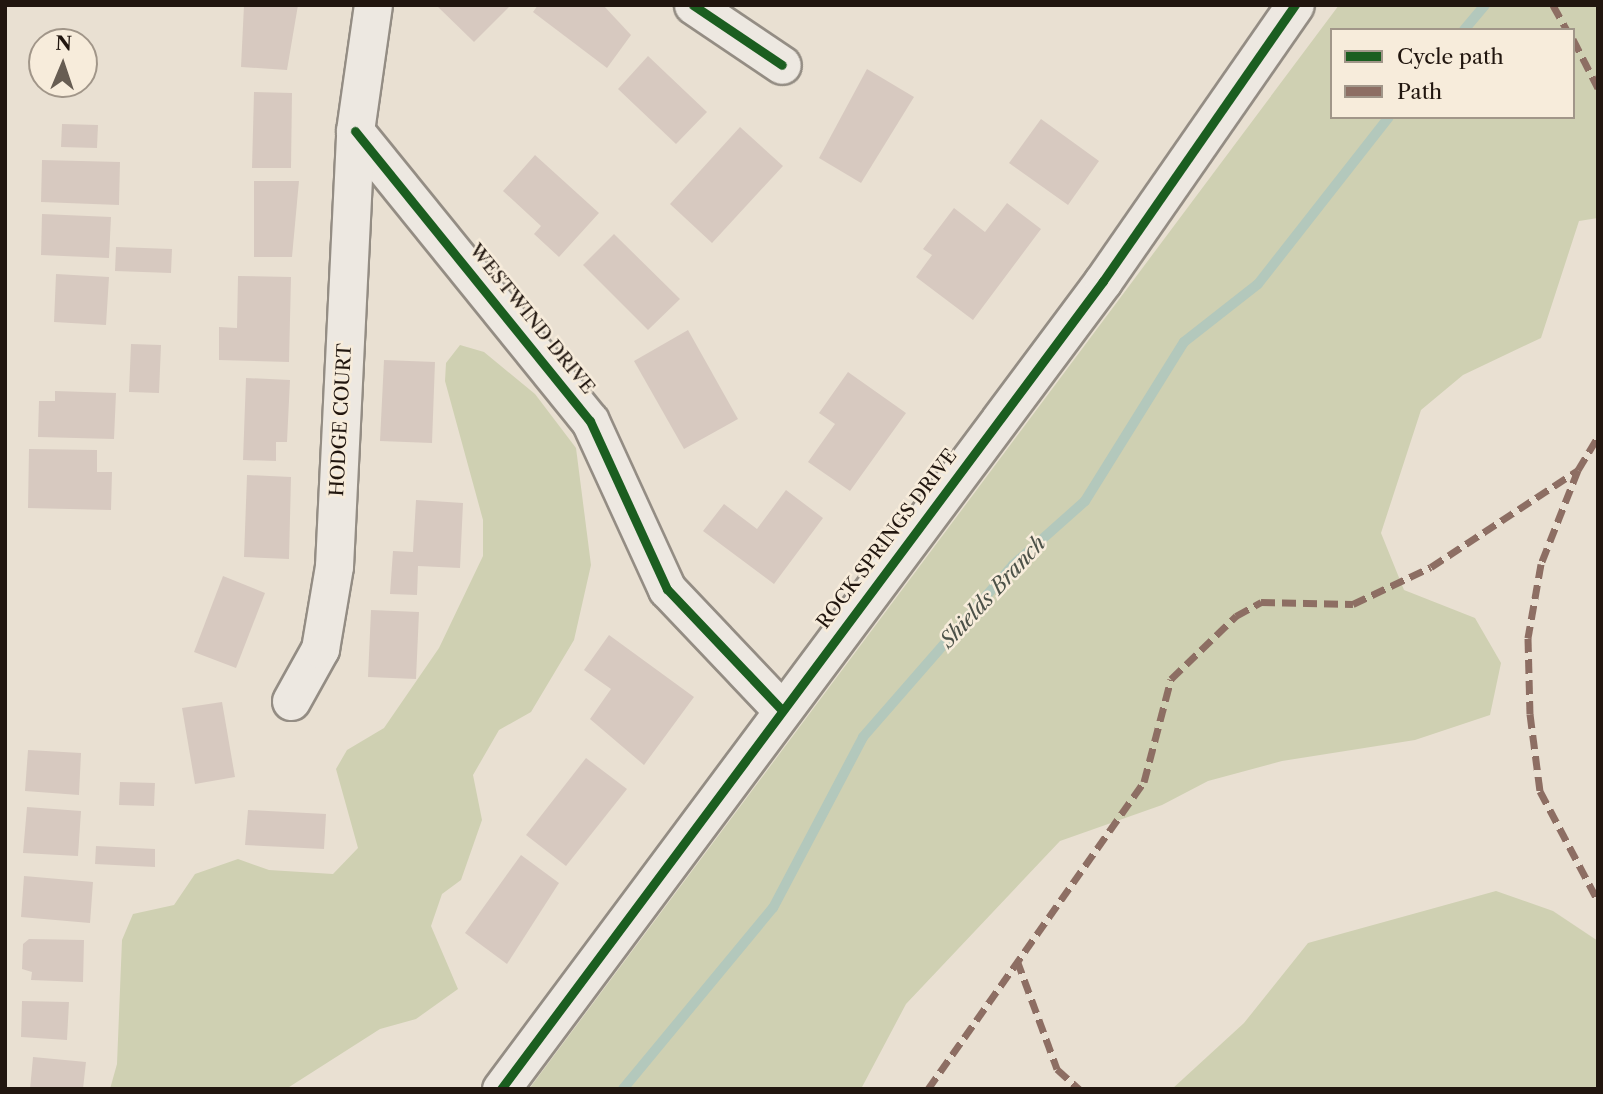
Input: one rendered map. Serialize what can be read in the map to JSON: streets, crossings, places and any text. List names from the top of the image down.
{
  "streets": {
    "street": ["WESTWIND DRIVE", "HODGE COURT", "ROCK SPRINGS DRIVE"]
  },
  "crossings": [
    ["WESTWIND DRIVE", "HODGE COURT"],
    ["WESTWIND DRIVE", "ROCK SPRINGS DRIVE"]
  ],
  "water": ["Shields Branch"],
  "legend": ["Cycle path", "Path"],
  "north": "top"
}
